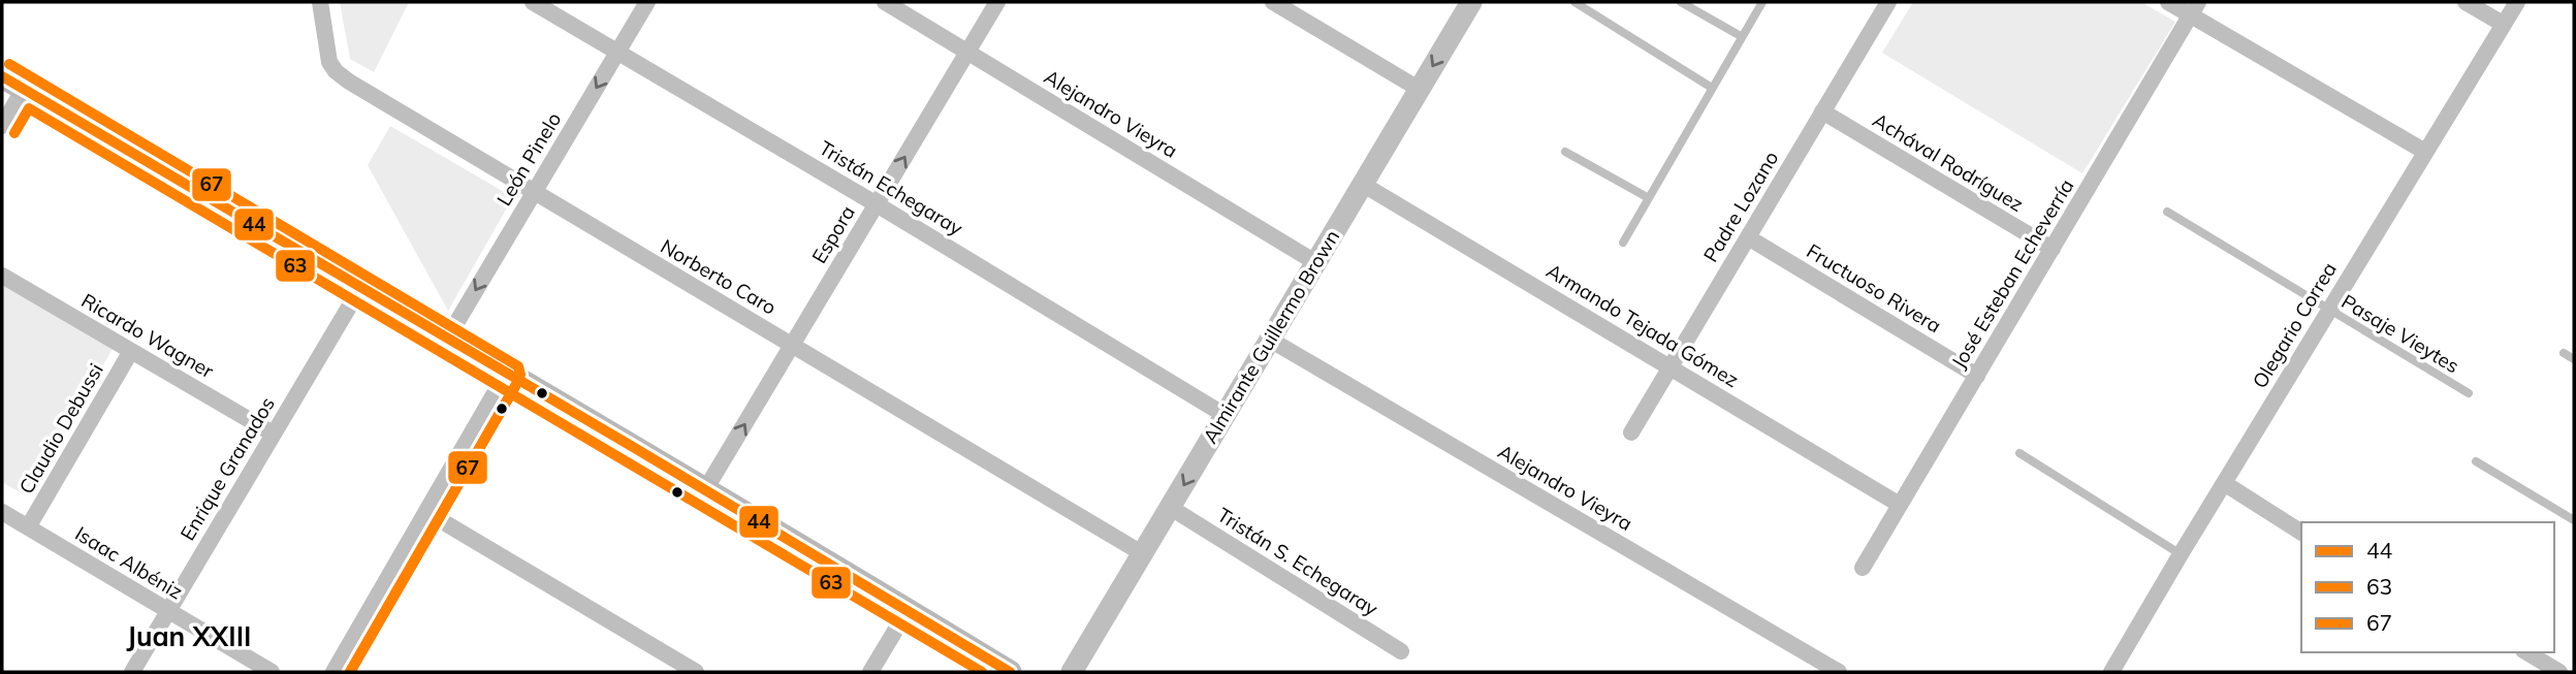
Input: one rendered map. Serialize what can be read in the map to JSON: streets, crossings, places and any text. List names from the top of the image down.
{
  "streets": {
    "street": [
      "Alejandro Vieyra",
      "León Pinelo",
      "Achával Rodríguez",
      "Tristán Echegaray",
      "Padre Lozano",
      "Espora",
      "José Esteban Echeverría",
      "Norberto Caro",
      "Fructuoso Rivera",
      "Armando Tejada Gómez",
      "Olegario Correa",
      "Ricardo Wagner",
      "Almirante Guillermo Brown",
      "Claudio Debussi",
      "Enrique Granados",
      "Tristán S. Echegaray",
      "Isaac Albéniz"
    ],
    "lane": ["Pasaje Vieytes"]
  },
  "crossings": [
    ["Alejandro Vieyra", "Espora"],
    ["Alejandro Vieyra", "Almirante Guillermo Brown"],
    ["León Pinelo", "Tristán Echegaray"],
    ["León Pinelo", "Norberto Caro"],
    ["Achával Rodríguez", "Padre Lozano"],
    ["Achával Rodríguez", "José Esteban Echeverría"],
    ["Tristán Echegaray", "Espora"],
    ["Tristán Echegaray", "Almirante Guillermo Brown"],
    ["Padre Lozano", "Fructuoso Rivera"],
    ["Padre Lozano", "Armando Tejada Gómez"],
    ["Espora", "Norberto Caro"],
    ["José Esteban Echeverría", "Fructuoso Rivera"],
    ["José Esteban Echeverría", "Armando Tejada Gómez"],
    ["Norberto Caro", "Almirante Guillermo Brown"],
    ["Armando Tejada Gómez", "Almirante Guillermo Brown"],
    ["Olegario Correa", "Pasaje Vieytes"],
    ["Ricardo Wagner", "Claudio Debussi"],
    ["Ricardo Wagner", "Enrique Granados"],
    ["Almirante Guillermo Brown", "Tristán S. Echegaray"],
    ["Claudio Debussi", "Isaac Albéniz"],
    ["Enrique Granados", "Isaac Albéniz"]
  ],
  "one_way": ["León Pinelo", "Espora"],
  "districts": ["Juan XXIII"],
  "lines": ["transit line 67", "transit line 44", "transit line 63"],
  "legend": ["44", "63", "67"]
}
